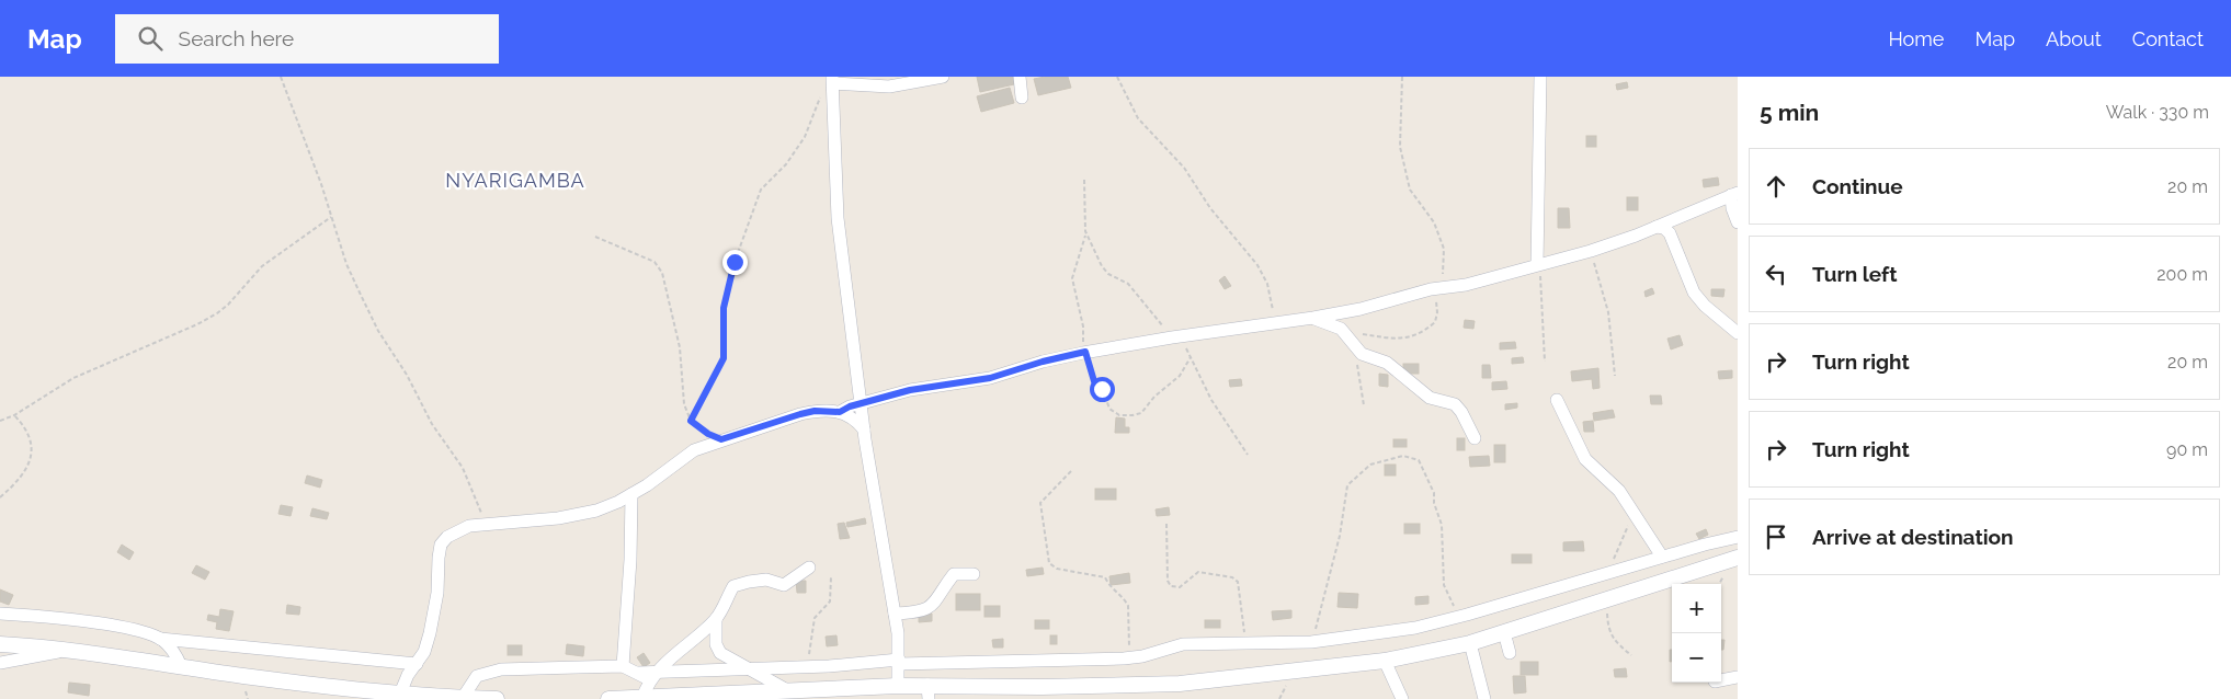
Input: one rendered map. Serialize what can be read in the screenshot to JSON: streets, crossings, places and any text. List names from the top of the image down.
{
  "districts": ["NYARIGAMBA"],
  "page": {
    "header": "Map",
    "search": "Search here",
    "nav": [
      "Home",
      "Map",
      "About",
      "Contact"
    ],
    "heading": ["5 min", "Walk · 330 m"],
    "list": [
      ["Continue", "20 m"],
      ["Turn left", "200 m"],
      ["Turn right", "20 m"],
      ["Turn right", "90 m"],
      "Arrive at destination"
    ],
    "map_buttons": ["+", "−"]
  }
}
